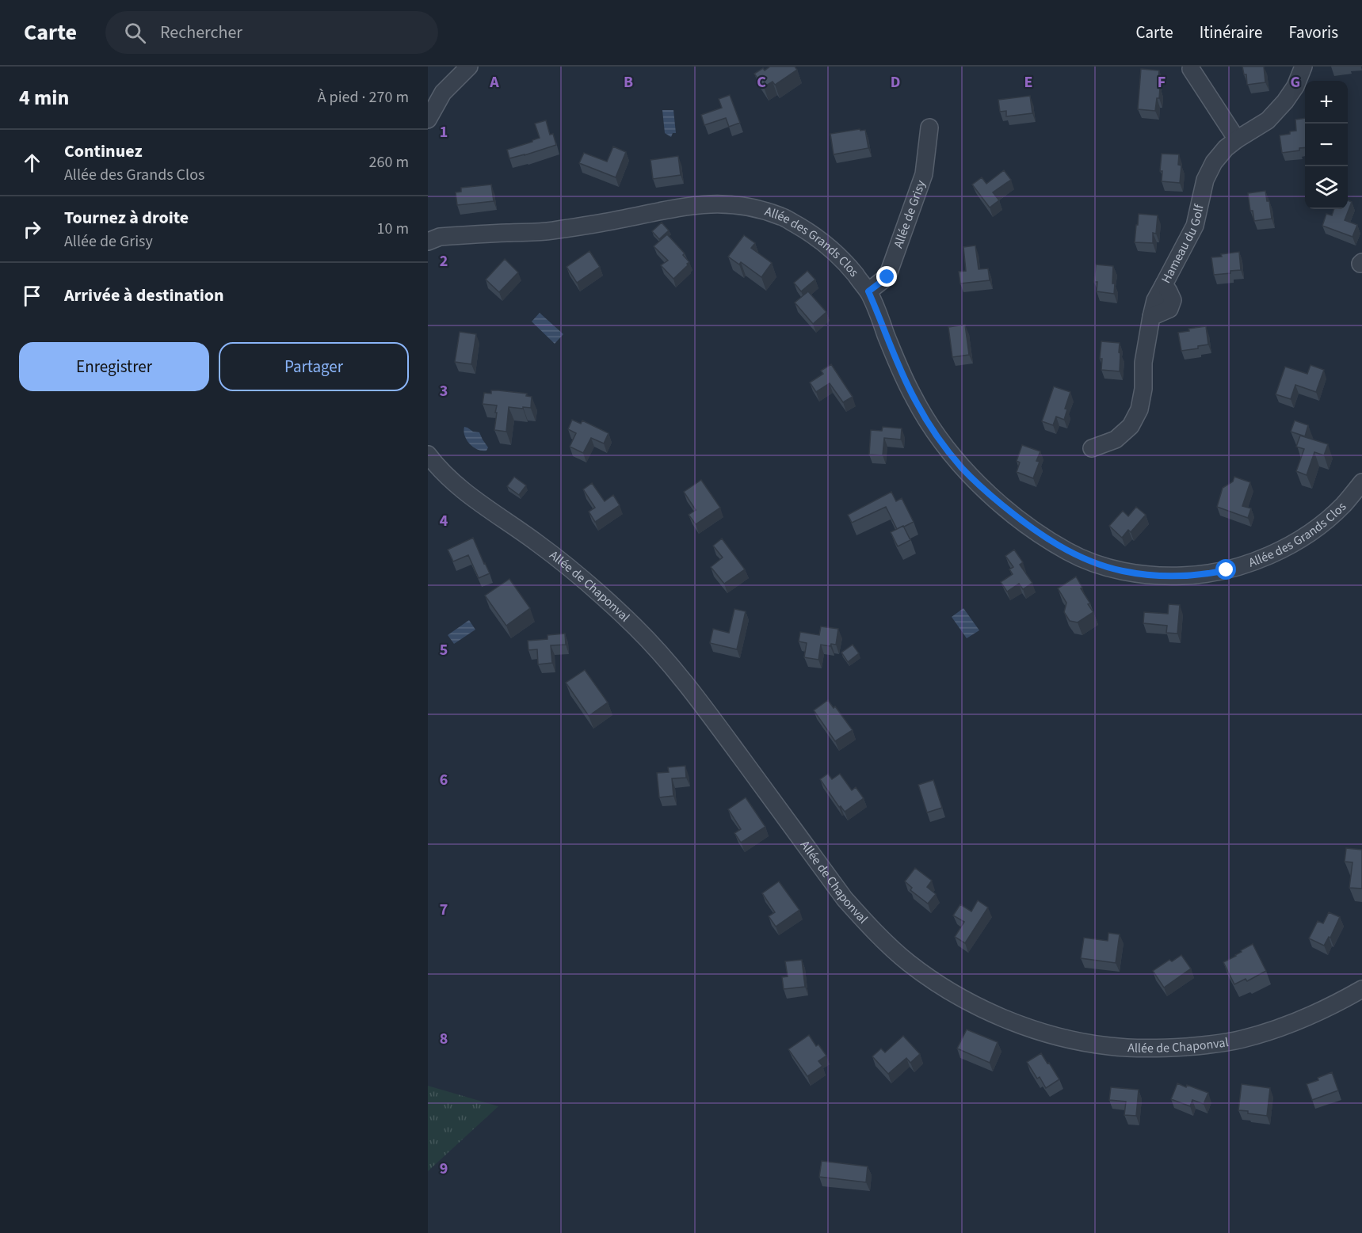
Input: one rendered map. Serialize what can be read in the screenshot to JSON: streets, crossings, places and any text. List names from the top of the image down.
{
  "streets": {
    "street": [
      "Allée de Grisy",
      "Hameau du Golf",
      "Allée des Grands Clos",
      "Allée de Chaponval"
    ]
  },
  "crossings": [
    ["Allée de Grisy", "Allée des Grands Clos"]
  ],
  "page": {
    "header": "Carte",
    "search": "Rechercher",
    "nav": ["Carte", "Itinéraire", "Favoris"],
    "heading": ["4 min", "À pied · 270 m"],
    "map_buttons": ["+", "−"],
    "list": [
      ["Continuez", "Allée des Grands Clos", "260 m"],
      ["Tournez à droite", "Allée de Grisy", "10 m"],
      "Arrivée à destination"
    ],
    "buttons": ["Enregistrer", "Partager"]
  },
  "grid": {
    "columns": [
      "A",
      "B",
      "C",
      "D",
      "E",
      "F",
      "G"
    ],
    "rows": [
      "1",
      "2",
      "3",
      "4",
      "5",
      "6",
      "7",
      "8",
      "9"
    ]
  }
}
